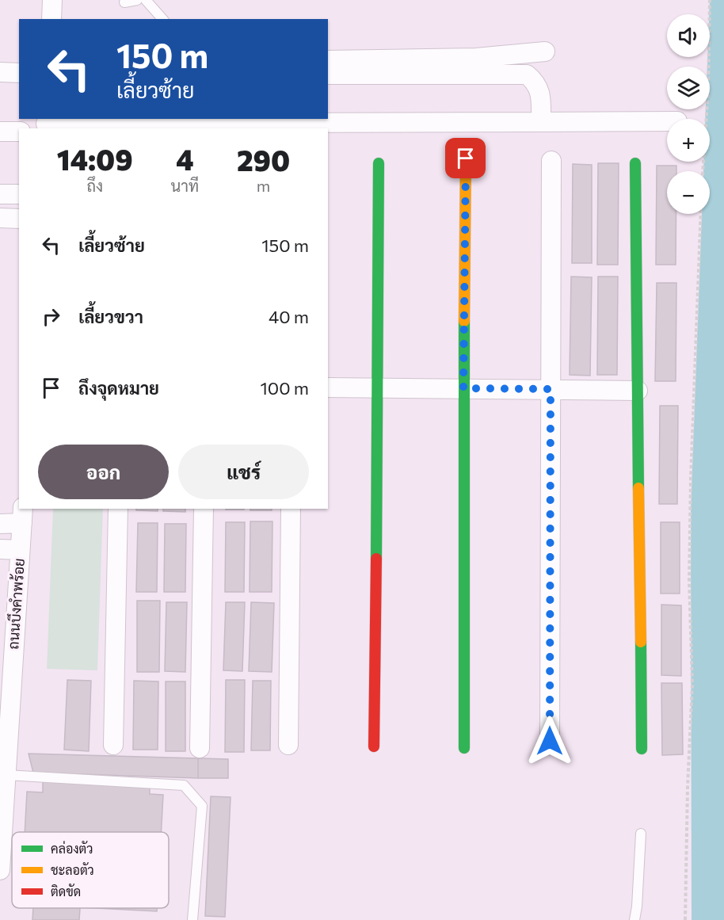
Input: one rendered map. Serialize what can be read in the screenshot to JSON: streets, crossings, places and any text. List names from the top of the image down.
{
  "streets": {
    "street": ["ถนนบึงคำพร้อย"]
  },
  "legend": ["คล่องตัว", "ชะลอตัว", "ติดขัด"],
  "page": {
    "map_buttons": ["+", "−"],
    "turn": ["150 m", "เลี้ยวซ้าย"],
    "eta": [
      "14:09",
      "ถึง",
      "4",
      "นาที",
      "290",
      "m"
    ],
    "list": [
      {
        "name": "เลี้ยวซ้าย",
        "value": "150 m"
      },
      {
        "name": "เลี้ยวขวา",
        "value": "40 m"
      },
      {
        "name": "ถึงจุดหมาย",
        "value": "100 m"
      }
    ],
    "buttons": ["ออก", "แชร์"]
  }
}
